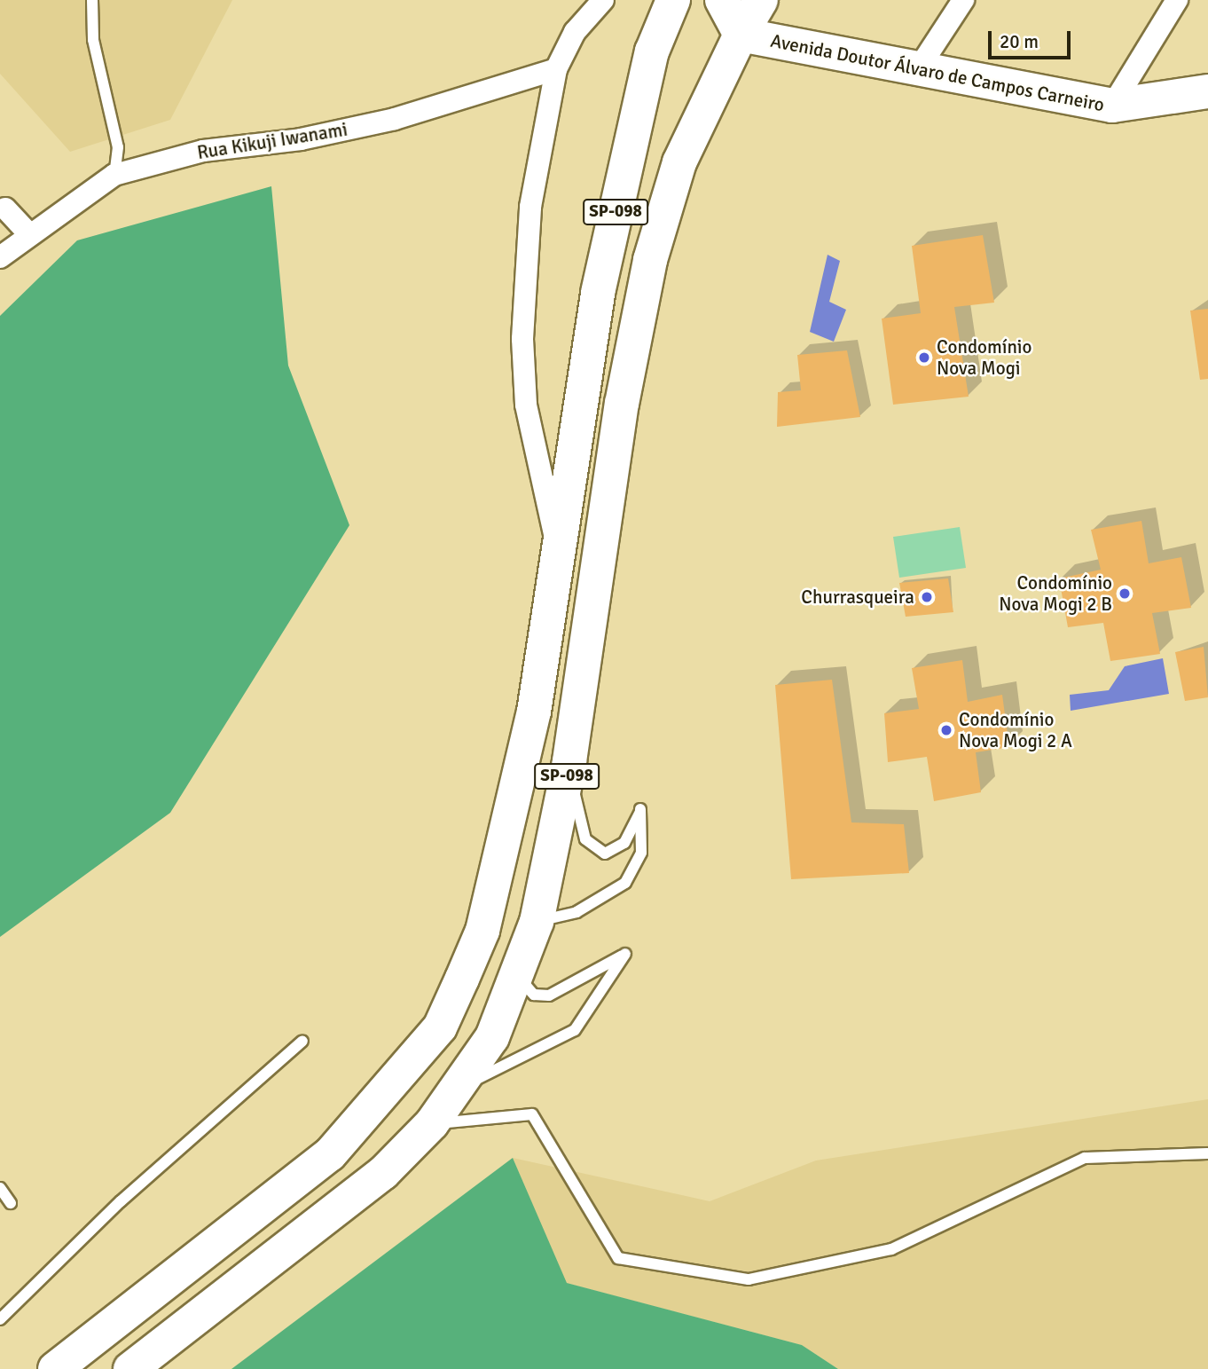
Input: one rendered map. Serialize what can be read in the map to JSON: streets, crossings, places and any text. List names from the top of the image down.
{
  "streets": {
    "main road": ["Avenida Doutor Álvaro de Campos Carneiro", "SP-098"],
    "street": ["Rua Kikuji Iwanami"]
  },
  "crossings": [
    ["Avenida Doutor Álvaro de Campos Carneiro", "SP-098"]
  ],
  "places": [
    "Condomínio Nova Mogi",
    "Condomínio Nova Mogi 2 B",
    "Churrasqueira",
    "Condomínio Nova Mogi 2 A"
  ],
  "scale_bar": "20 m"
}
